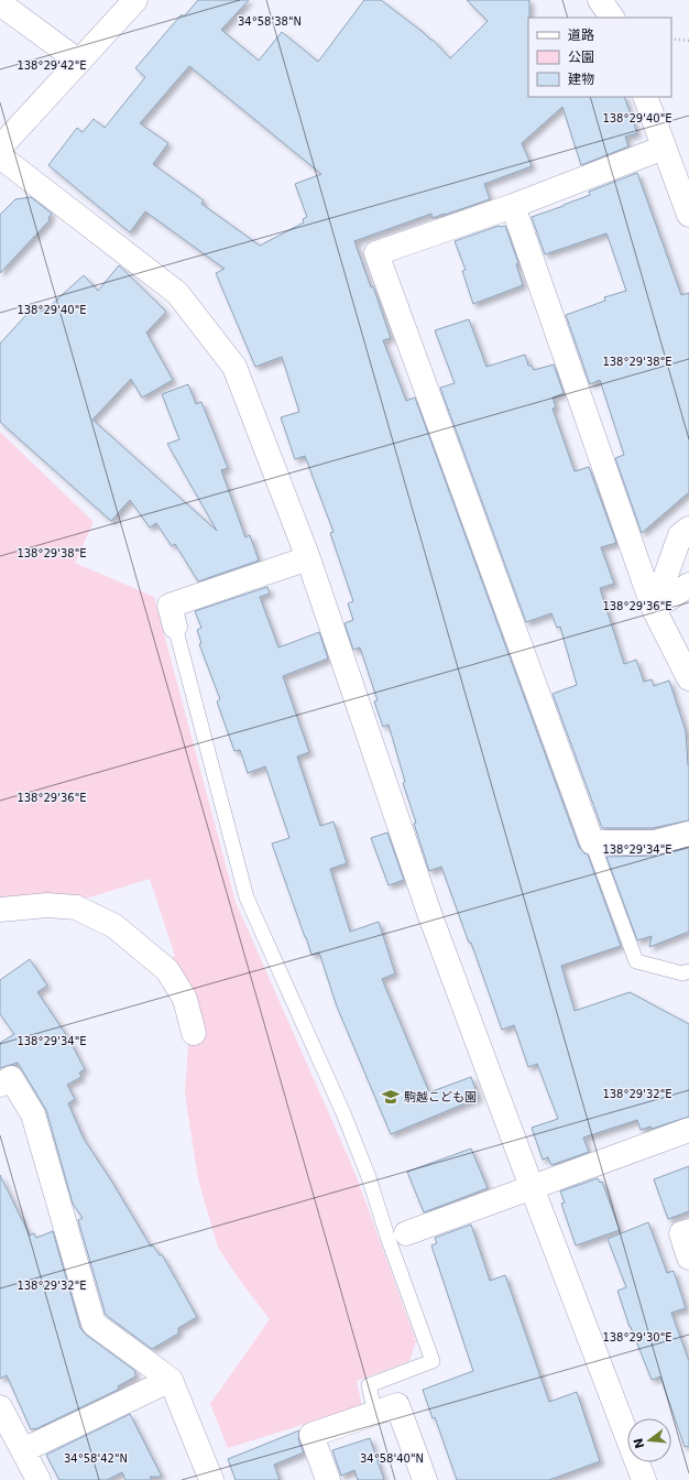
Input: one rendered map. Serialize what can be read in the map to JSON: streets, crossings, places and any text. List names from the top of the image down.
{
  "places": {
    "school or university": ["駒越こども園"]
  },
  "legend": ["道路", "公園", "建物"],
  "north": "left",
  "coordinates": [
    "34°58'38\"N",
    "138°29'42\"E",
    "138°29'40\"E",
    "138°29'38\"E",
    "138°29'36\"E",
    "138°29'34\"E",
    "138°29'32\"E",
    "138°29'30\"E",
    "34°58'42\"N",
    "34°58'40\"N"
  ]
}
